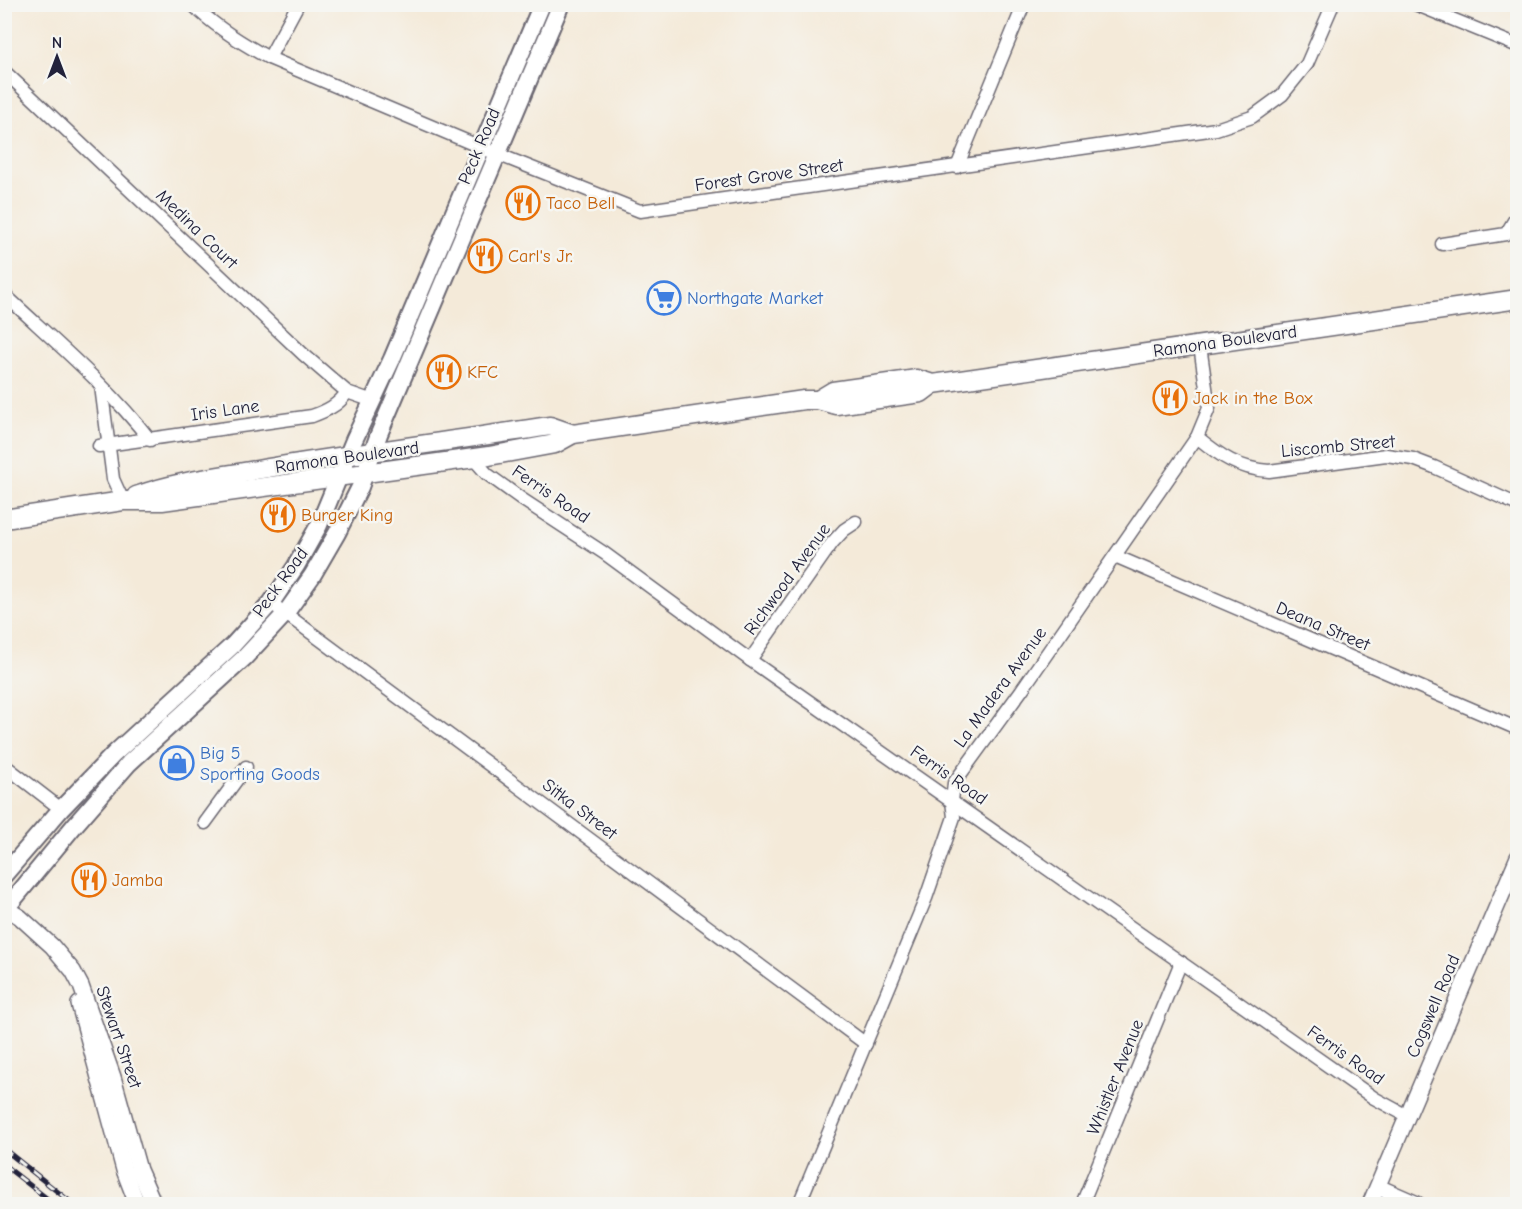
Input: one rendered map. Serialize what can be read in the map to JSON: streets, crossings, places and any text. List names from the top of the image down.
{
  "streets": {
    "main road": ["Peck Road", "Ramona Boulevard"],
    "street": [
      "Forest Grove Street",
      "Medina Court",
      "Iris Lane",
      "Liscomb Street",
      "Ferris Road",
      "Richwood Avenue",
      "Deana Street",
      "La Madera Avenue",
      "Sitka Street",
      "Cogswell Road",
      "Stewart Street",
      "Whistler Avenue"
    ]
  },
  "crossings": [
    ["Peck Road", "Forest Grove Street"],
    ["Peck Road", "Medina Court"],
    ["Peck Road", "Ramona Boulevard"],
    ["Peck Road", "Sitka Street"],
    ["Peck Road", "Stewart Street"],
    ["Medina Court", "Iris Lane"],
    ["Ramona Boulevard", "Ferris Road"],
    ["Ramona Boulevard", "La Madera Avenue"],
    ["Liscomb Street", "La Madera Avenue"],
    ["Ferris Road", "Richwood Avenue"],
    ["Ferris Road", "La Madera Avenue"],
    ["Ferris Road", "Cogswell Road"],
    ["Ferris Road", "Whistler Avenue"],
    ["Deana Street", "La Madera Avenue"],
    ["La Madera Avenue", "Sitka Street"]
  ],
  "places": {
    "restaurant": [
      "Taco Bell",
      "Carl's Jr.",
      "KFC",
      "Jack in the Box",
      "Burger King",
      "Jamba"
    ],
    "supermarket": ["Northgate Market"],
    "shop": ["Big 5 Sporting Goods"]
  },
  "north": "top"
}
